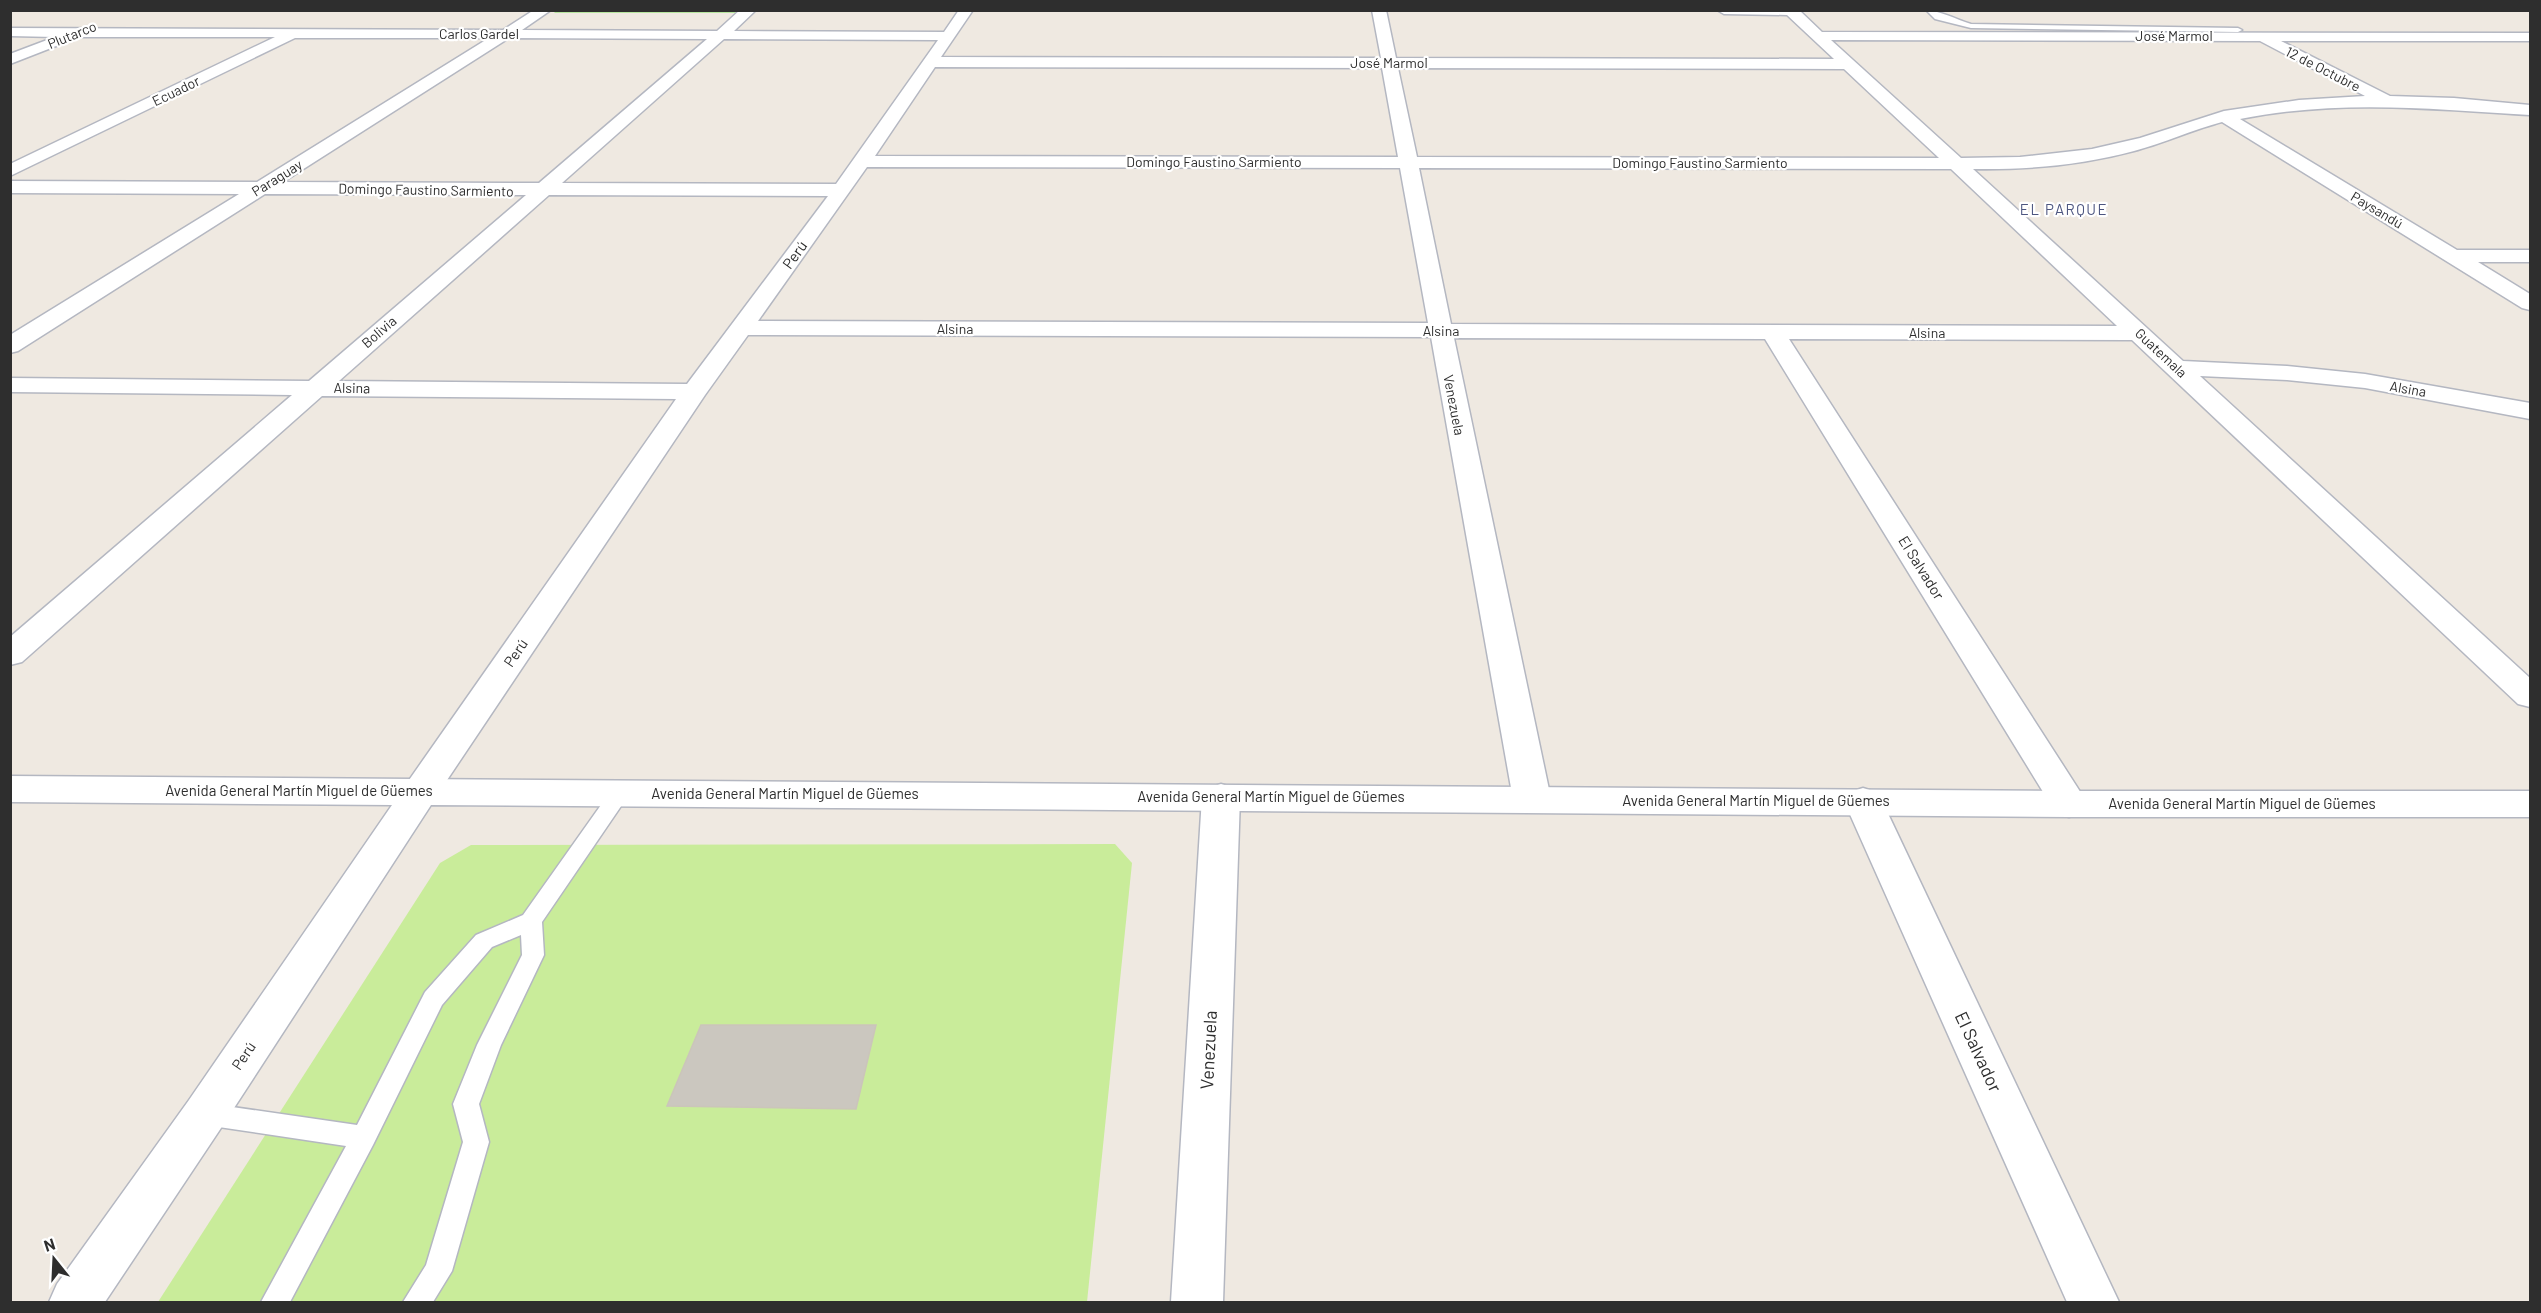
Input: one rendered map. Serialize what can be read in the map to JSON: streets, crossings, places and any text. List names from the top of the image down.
{
  "streets": {
    "street": [
      "Carlos Gardel",
      "Plutarco",
      "José Marmol",
      "12 de Octubre",
      "Ecuador",
      "Domingo Faustino Sarmiento",
      "Paraguay",
      "Paysandú",
      "Perú",
      "Alsina",
      "Bolivia",
      "Guatemala",
      "Venezuela",
      "El Salvador",
      "Avenida General Martín Miguel de Güemes"
    ]
  },
  "crossings": [
    ["Carlos Gardel", "Plutarco"],
    ["Carlos Gardel", "Ecuador"],
    ["Carlos Gardel", "Paraguay"],
    ["Carlos Gardel", "Perú"],
    ["Carlos Gardel", "Bolivia"],
    ["José Marmol", "12 de Octubre"],
    ["José Marmol", "Perú"],
    ["José Marmol", "Guatemala"],
    ["José Marmol", "Venezuela"],
    ["12 de Octubre", "Domingo Faustino Sarmiento"],
    ["Domingo Faustino Sarmiento", "Paraguay"],
    ["Domingo Faustino Sarmiento", "Paysandú"],
    ["Domingo Faustino Sarmiento", "Perú"],
    ["Domingo Faustino Sarmiento", "Bolivia"],
    ["Domingo Faustino Sarmiento", "Guatemala"],
    ["Domingo Faustino Sarmiento", "Venezuela"],
    ["Perú", "Alsina"],
    ["Perú", "Avenida General Martín Miguel de Güemes"],
    ["Alsina", "Bolivia"],
    ["Alsina", "Guatemala"],
    ["Alsina", "Venezuela"],
    ["Alsina", "El Salvador"],
    ["Venezuela", "Avenida General Martín Miguel de Güemes"],
    ["El Salvador", "Avenida General Martín Miguel de Güemes"]
  ],
  "districts": ["EL PARQUE"],
  "north": "top"
}
